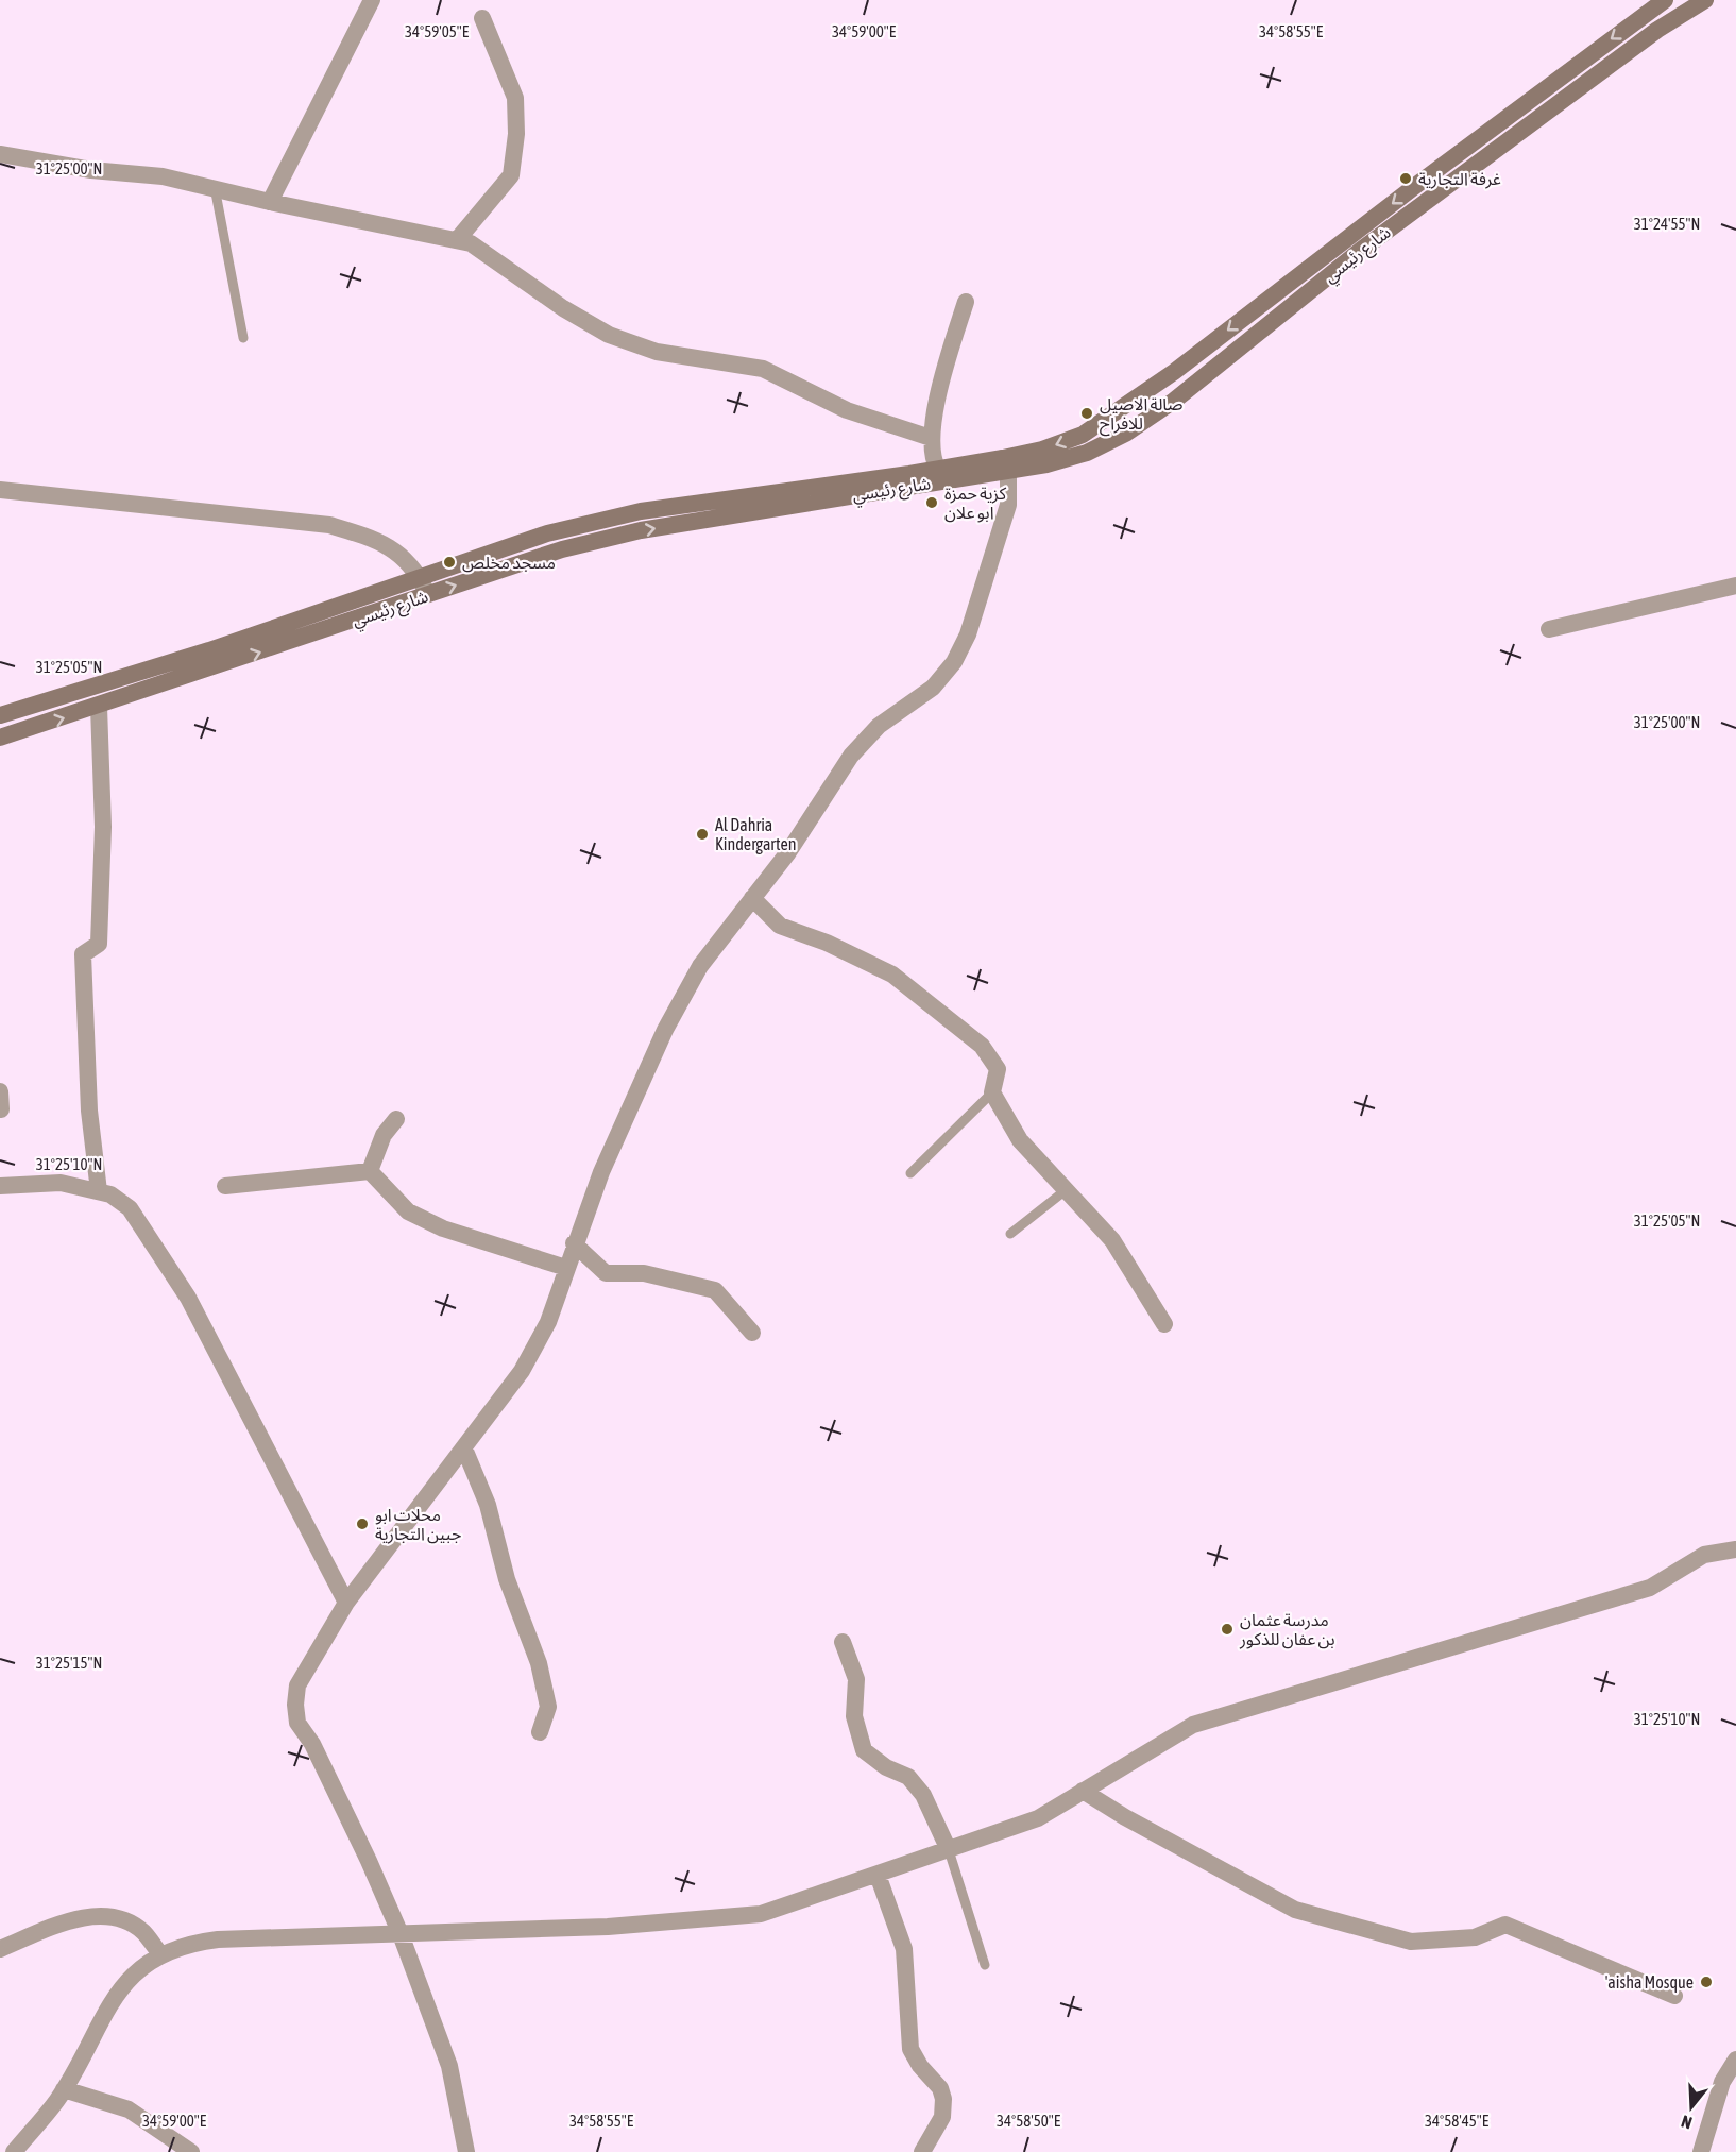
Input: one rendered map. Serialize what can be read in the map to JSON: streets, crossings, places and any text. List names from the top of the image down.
{
  "streets": {
    "main road": ["شارع رئيسي"]
  },
  "places": [
    "غرفة التجارية",
    "صالة الاصيل للافراح",
    "كزية حمزة ابو علان",
    "مسجد مخلص",
    "Al Dahria Kindergarten",
    "محلات ابو جبين التجارية",
    "مدرسة عثمان بن عفان للذكور",
    "'aisha Mosque"
  ],
  "north": "bottom",
  "coordinates": [
    "34°59'05\"E",
    "34°59'00\"E",
    "34°58'55\"E",
    "31°25'00\"N",
    "31°24'55\"N",
    "31°25'05\"N",
    "31°25'10\"N",
    "31°25'15\"N",
    "34°58'50\"E",
    "34°58'45\"E"
  ]
}
